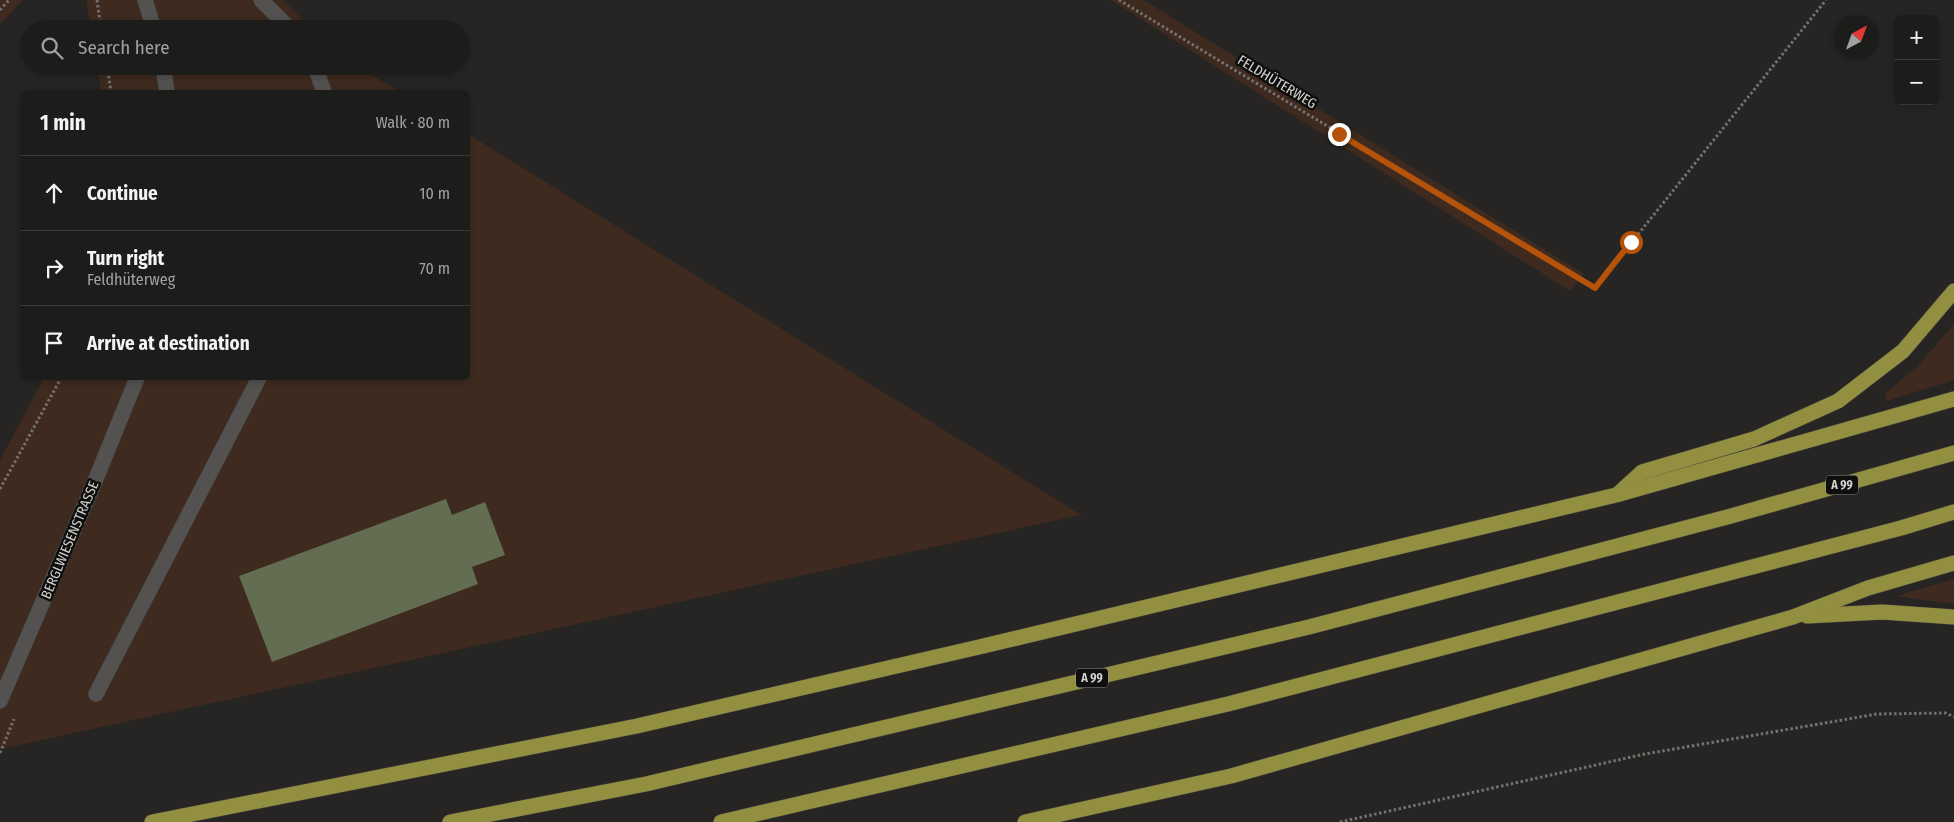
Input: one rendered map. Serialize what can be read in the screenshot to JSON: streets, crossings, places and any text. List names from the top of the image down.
{
  "streets": {
    "highway": ["A 99"],
    "street": ["BERGLWIESENSTRASSE"],
    "path": ["FELDHÜTERWEG"]
  },
  "north": "top right",
  "page": {
    "map_buttons": ["+", "−"],
    "search": "Search here",
    "heading": ["1 min", "Walk · 80 m"],
    "list": [
      ["Continue", "10 m"],
      ["Turn right", "Feldhüterweg", "70 m"],
      "Arrive at destination"
    ]
  }
}
